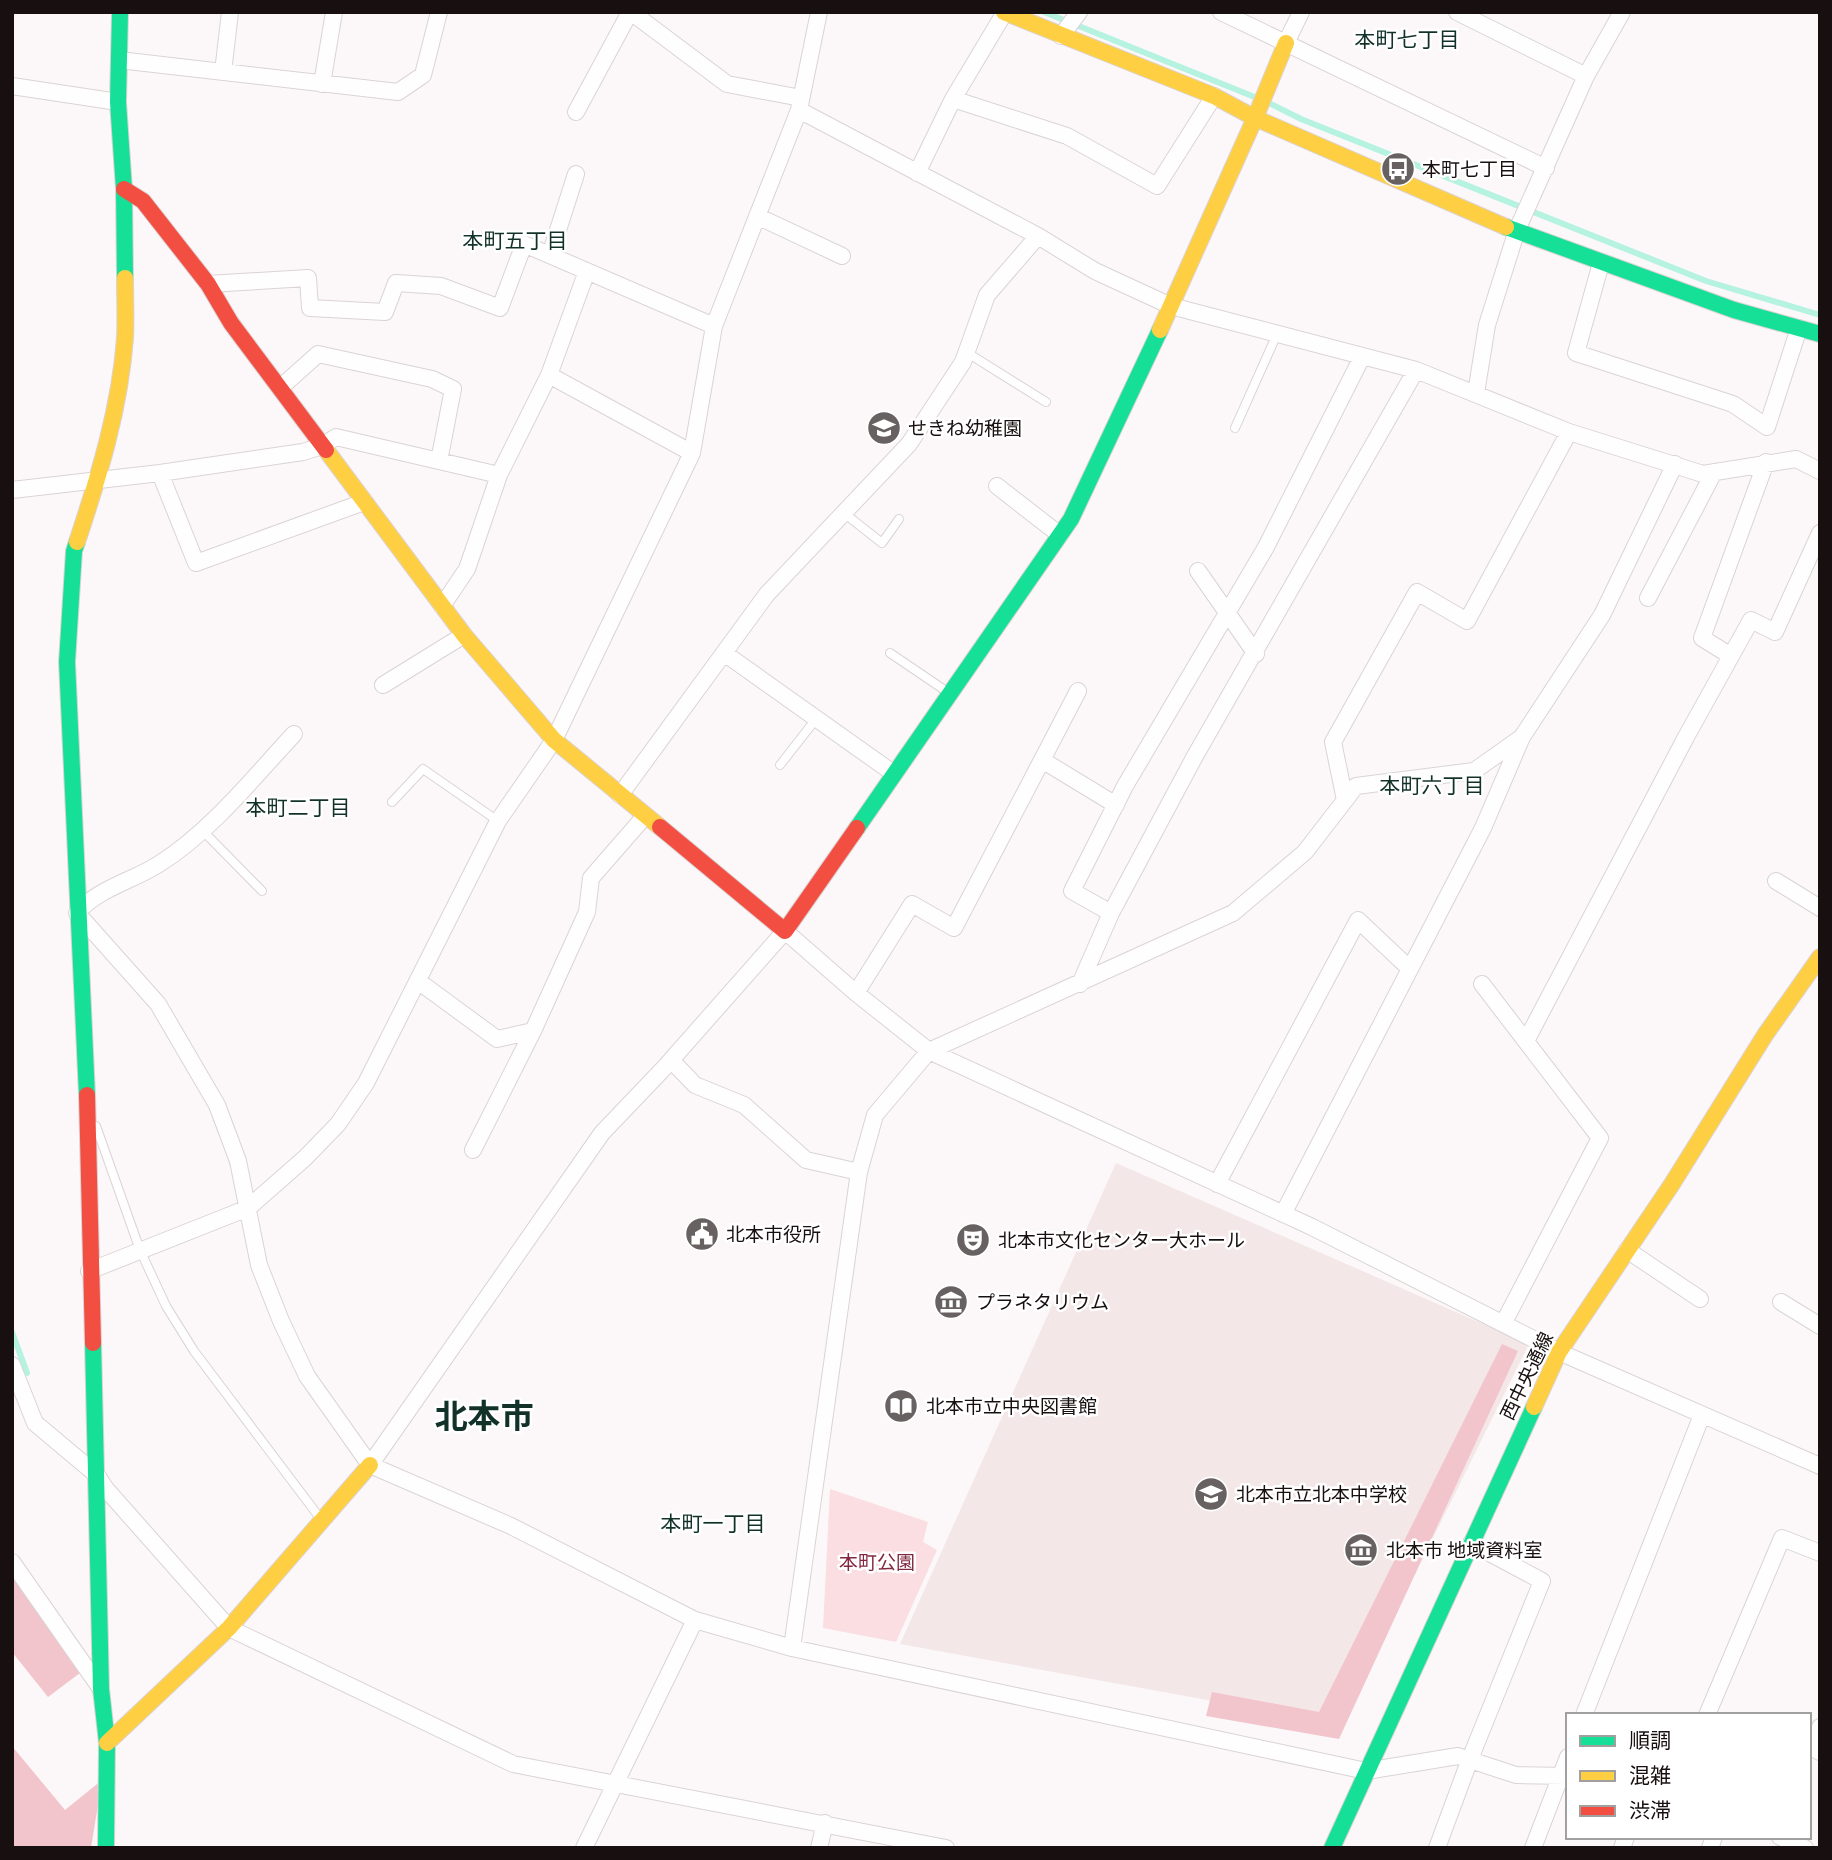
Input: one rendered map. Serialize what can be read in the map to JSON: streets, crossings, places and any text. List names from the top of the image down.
{
  "streets": {
    "street": ["西中央通線"]
  },
  "districts": [
    "本町七丁目",
    "本町五丁目",
    "本町六丁目",
    "本町二丁目",
    "北本市",
    "本町一丁目"
  ],
  "parks": ["本町公園"],
  "places": {
    "bus stop": ["本町七丁目"],
    "school or university": ["せきね幼稚園", "北本市立北本中学校"],
    "public building": ["北本市役所"],
    "theatre": ["北本市文化センター大ホール"],
    "museum": ["プラネタリウム", "北本市 地域資料室"],
    "library": ["北本市立中央図書館"]
  },
  "legend": ["順調", "混雑", "渋滞"]
}
